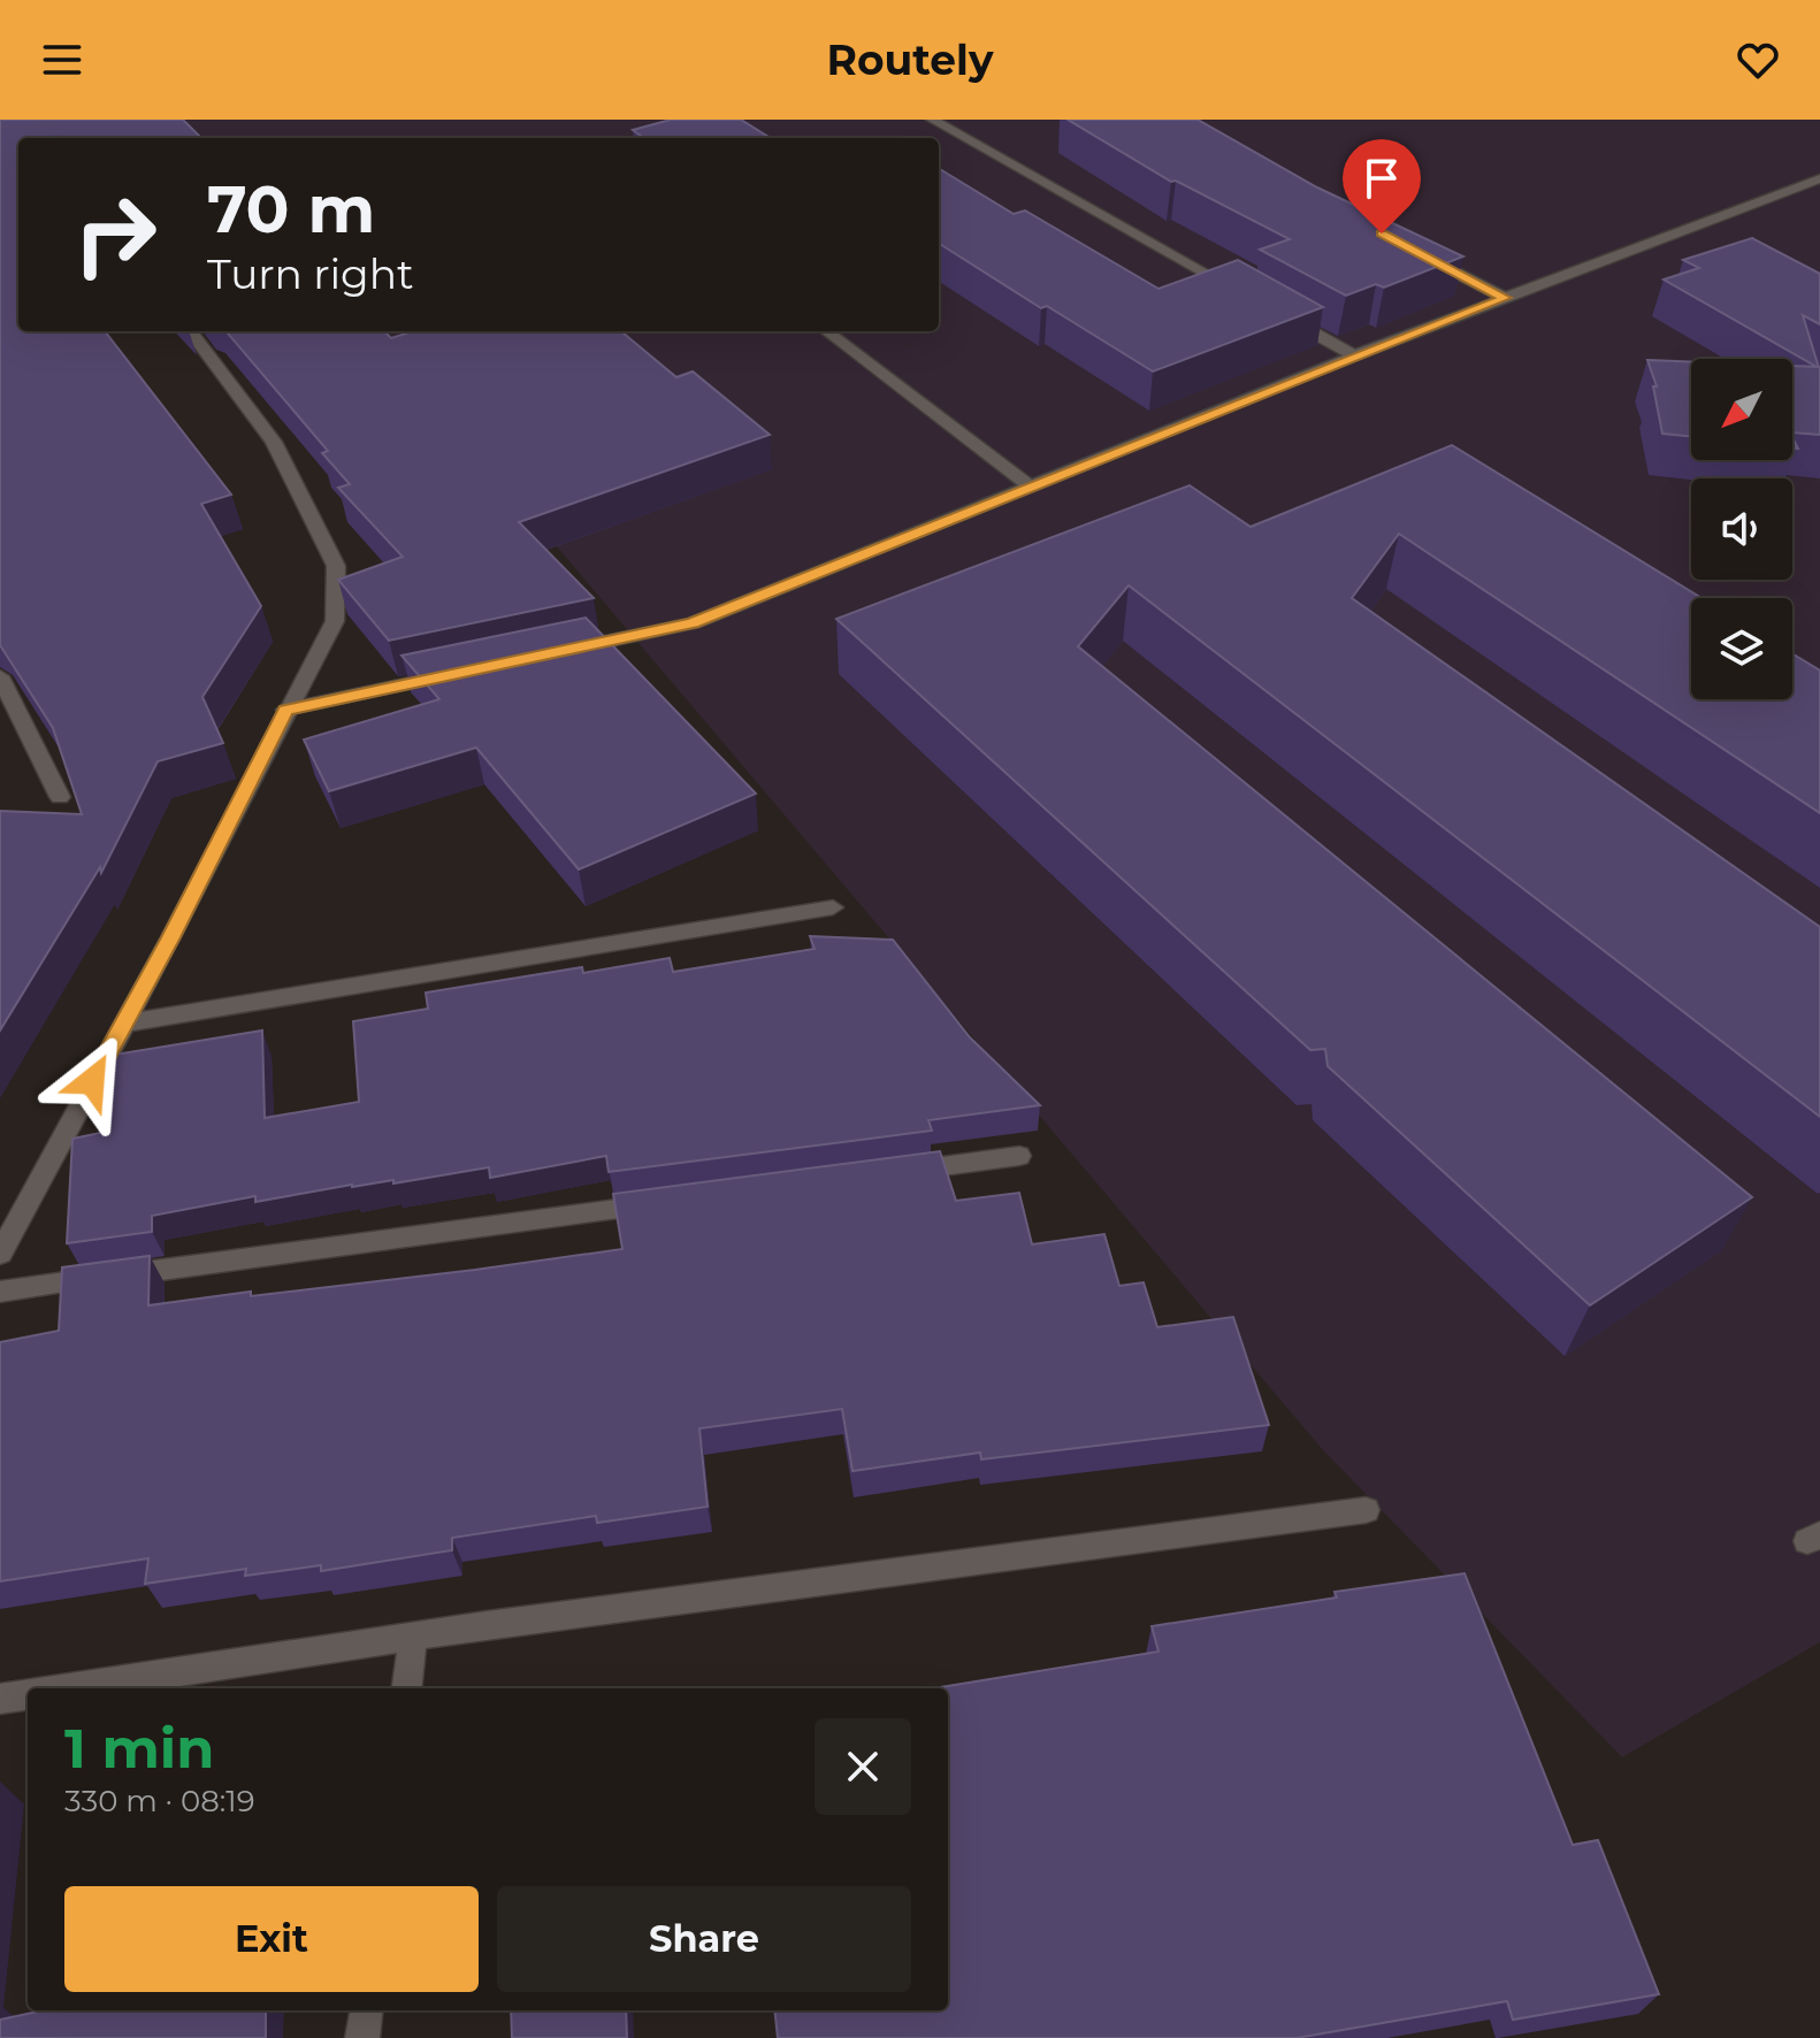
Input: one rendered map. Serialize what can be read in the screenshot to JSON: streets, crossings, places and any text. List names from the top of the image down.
{
  "north": "bottom left",
  "page": {
    "header": "Routely",
    "turn": ["70 m", "Turn right"],
    "heading": ["1 min", "330 m · 08:19"],
    "buttons": ["Exit", "Share"]
  }
}
